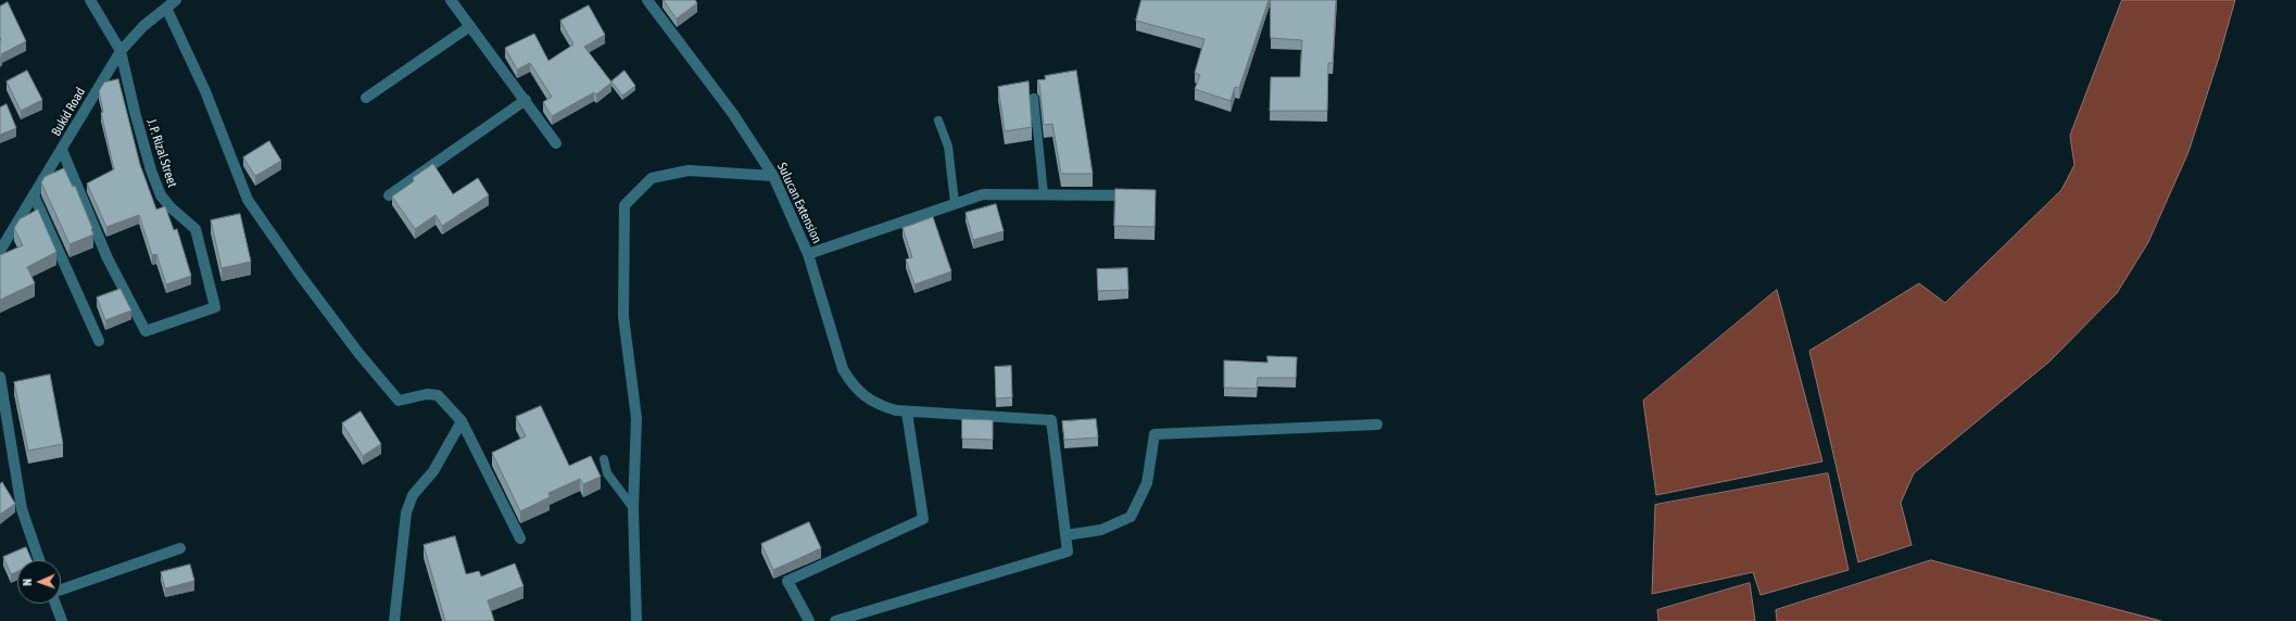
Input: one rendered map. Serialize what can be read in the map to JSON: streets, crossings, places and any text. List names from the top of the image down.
{
  "streets": {
    "street": ["Bukid Road", "J. P. Rizal Street", "Sulucan Extension"]
  },
  "crossings": [
    ["Bukid Road", "J. P. Rizal Street"]
  ],
  "north": "left"
}
